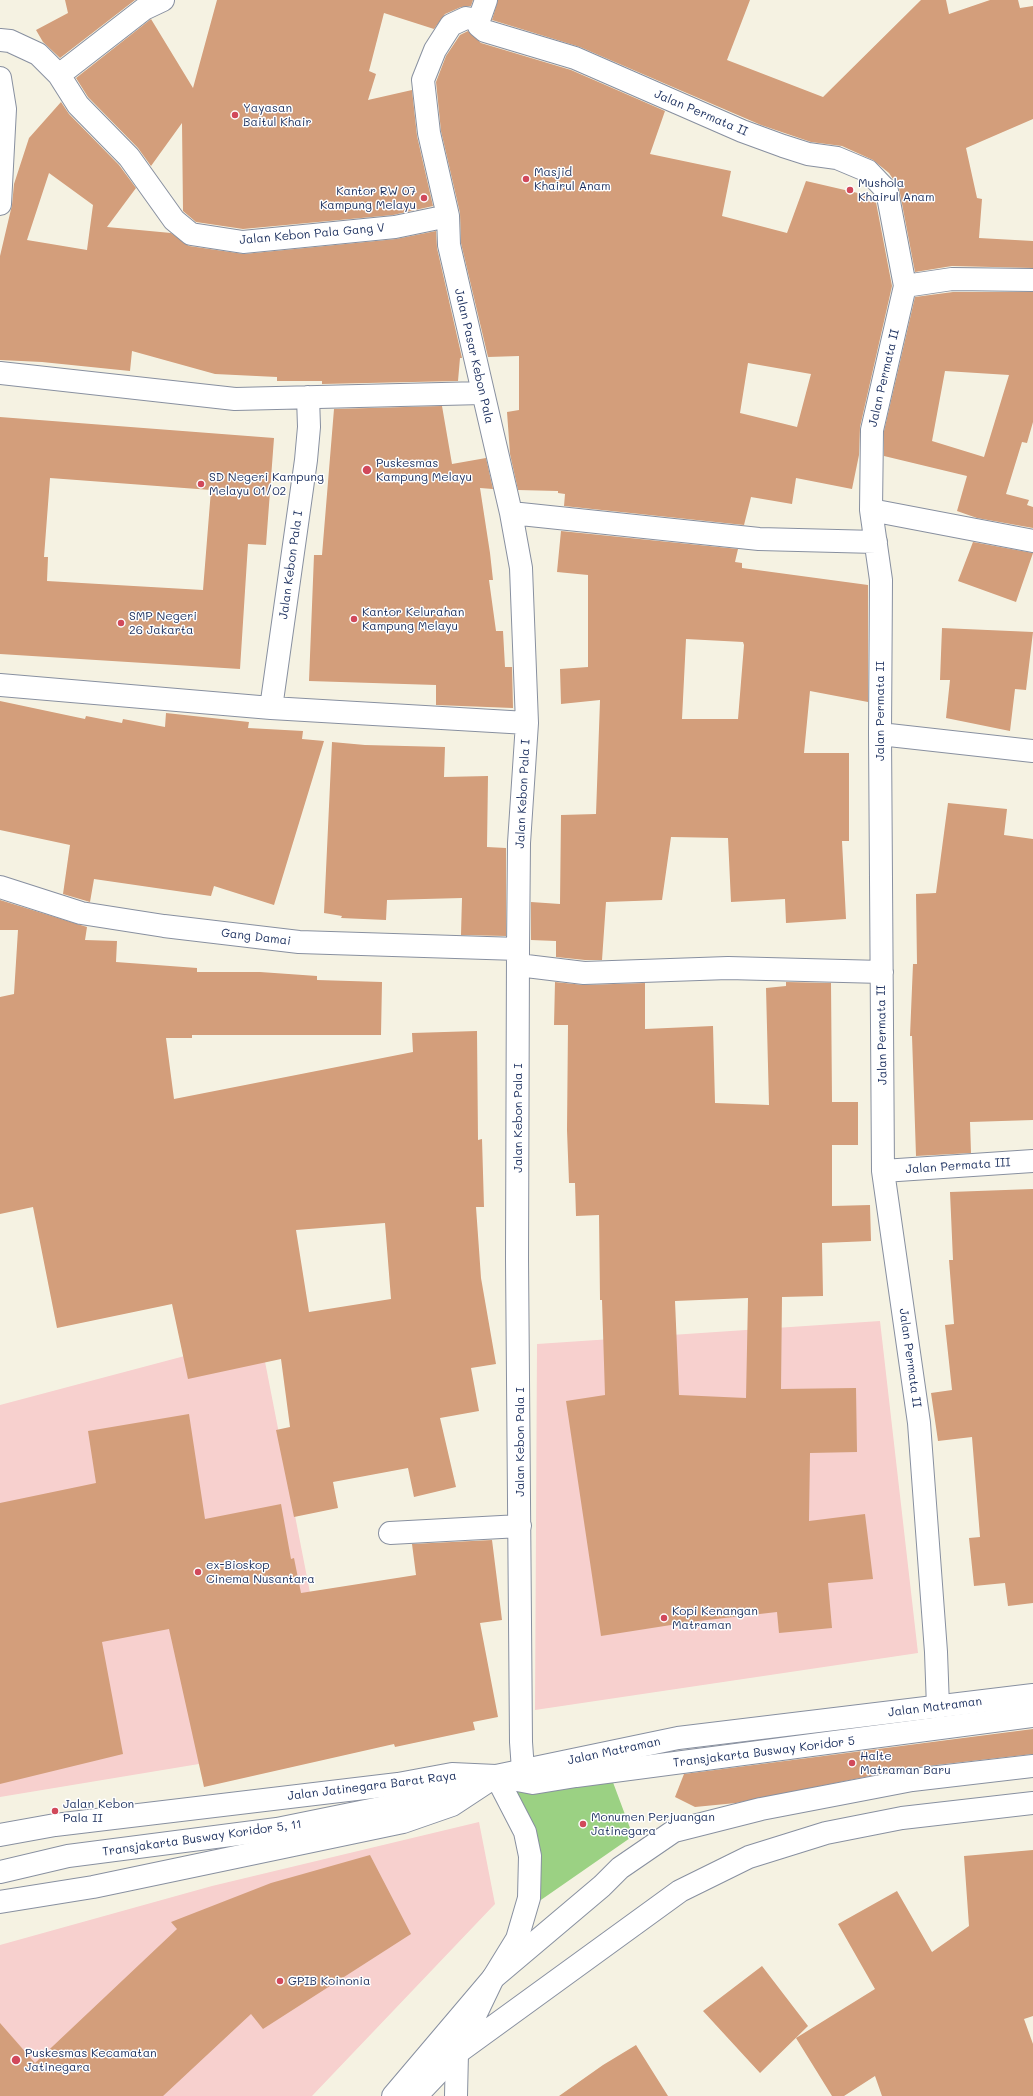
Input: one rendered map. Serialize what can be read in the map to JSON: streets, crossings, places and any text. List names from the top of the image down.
{
  "streets": {
    "street": [
      "Jalan Permata II",
      "Jalan Kebon Pala Gang V",
      "Jalan Pasar Kebon Pala",
      "Jalan Kebon Pala I",
      "Gang Damai",
      "Jalan Permata III",
      "Jalan Matraman",
      "Transjakarta Busway Koridor 5",
      "Jalan Jatinegara Barat Raya",
      "Transjakarta Busway Koridor 5, 11"
    ]
  },
  "crossings": [
    ["Jalan Permata II", "Jalan Pasar Kebon Pala"],
    ["Jalan Permata II", "Gang Damai"],
    ["Jalan Permata II", "Jalan Permata III"],
    ["Jalan Permata II", "Jalan Matraman"],
    ["Jalan Kebon Pala Gang V", "Jalan Pasar Kebon Pala"],
    ["Jalan Pasar Kebon Pala", "Jalan Kebon Pala I"],
    ["Jalan Kebon Pala I", "Gang Damai"],
    ["Jalan Kebon Pala I", "Jalan Matraman"],
    ["Jalan Matraman", "Transjakarta Busway Koridor 5"],
    ["Jalan Matraman", "Jalan Jatinegara Barat Raya"],
    ["Jalan Matraman", "Transjakarta Busway Koridor 5, 11"],
    ["Transjakarta Busway Koridor 5", "Jalan Jatinegara Barat Raya"],
    ["Transjakarta Busway Koridor 5", "Transjakarta Busway Koridor 5, 11"],
    ["Jalan Jatinegara Barat Raya", "Transjakarta Busway Koridor 5, 11"]
  ],
  "places": [
    "Yayasan Baitul Khair",
    "Masjid Khairul Anam",
    "Mushola Khairul Anam",
    "Kantor RW 07 Kampung Melayu",
    "Puskesmas Kampung Melayu",
    "SD Negeri Kampung Melayu 01/02",
    "Kantor Kelurahan Kampung Melayu",
    "SMP Negeri 26 Jakarta",
    "ex-Bioskop Cinema Nusantara",
    "Kopi Kenangan Matraman",
    "Halte Matraman Baru",
    "Jalan Kebon Pala II",
    "Monumen Perjuangan Jatinegara",
    "GPIB Koinonia",
    "Puskesmas Kecamatan Jatinegara"
  ]
}
